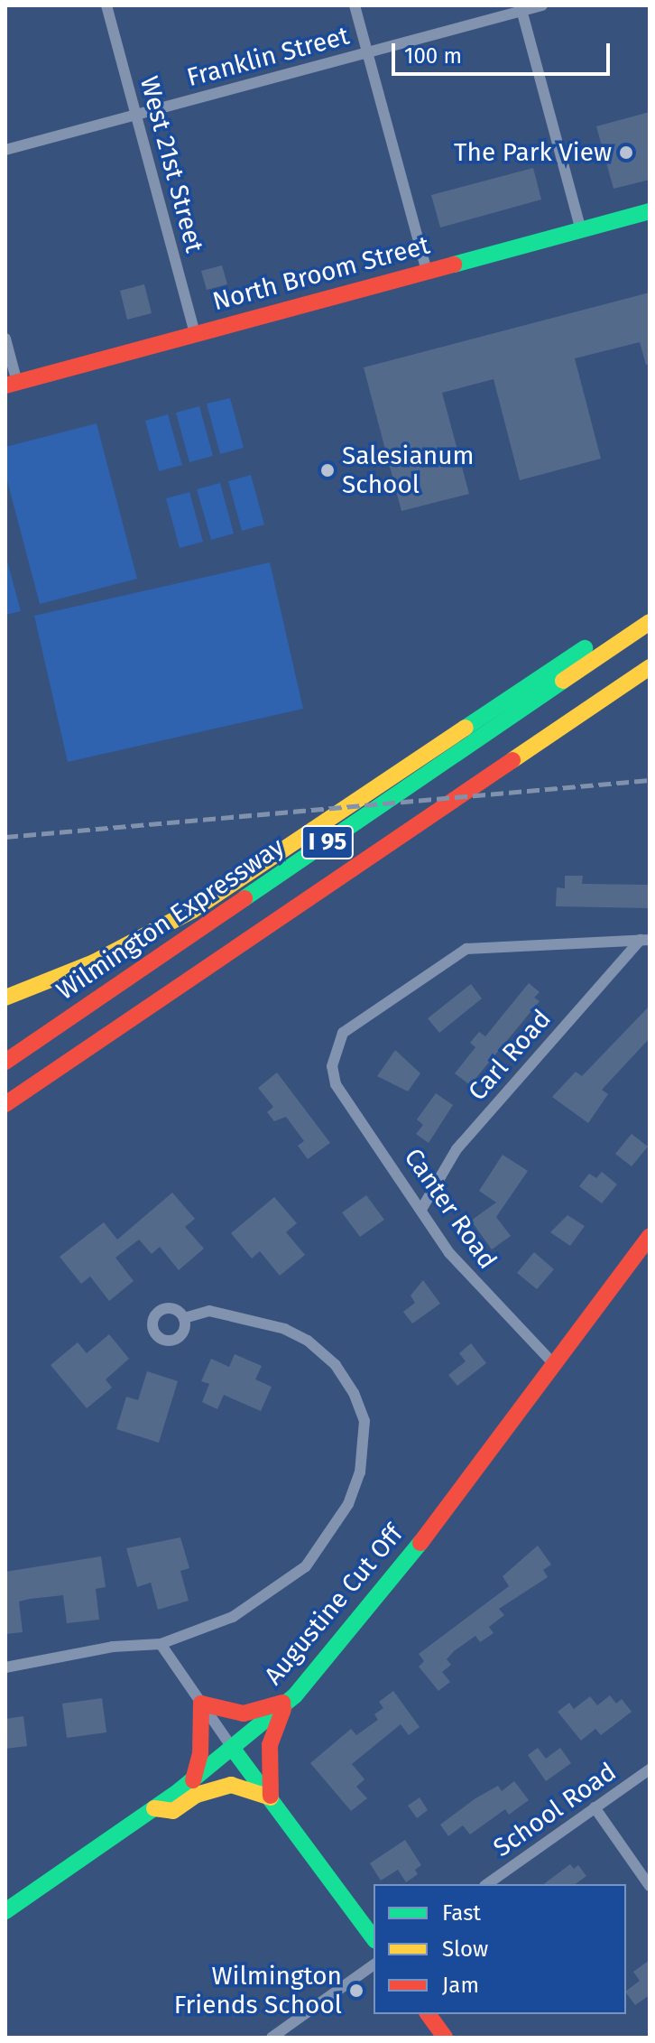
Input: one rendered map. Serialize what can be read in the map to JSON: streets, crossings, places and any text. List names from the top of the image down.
{
  "streets": {
    "main road": [
      "North Broom Street",
      "I 95",
      "Wilmington Expressway",
      "Augustine Cut Off"
    ],
    "street": [
      "Franklin Street",
      "West 21st Street",
      "Carl Road",
      "Canter Road",
      "School Road"
    ]
  },
  "crossings": [
    ["Franklin Street", "West 21st Street"],
    ["West 21st Street", "North Broom Street"],
    ["Carl Road", "Canter Road"],
    ["Canter Road", "Augustine Cut Off"]
  ],
  "places": ["The Park View", "Salesianum School", "Wilmington Friends School"],
  "legend": ["Fast", "Slow", "Jam"],
  "scale_bar": "100 m"
}
